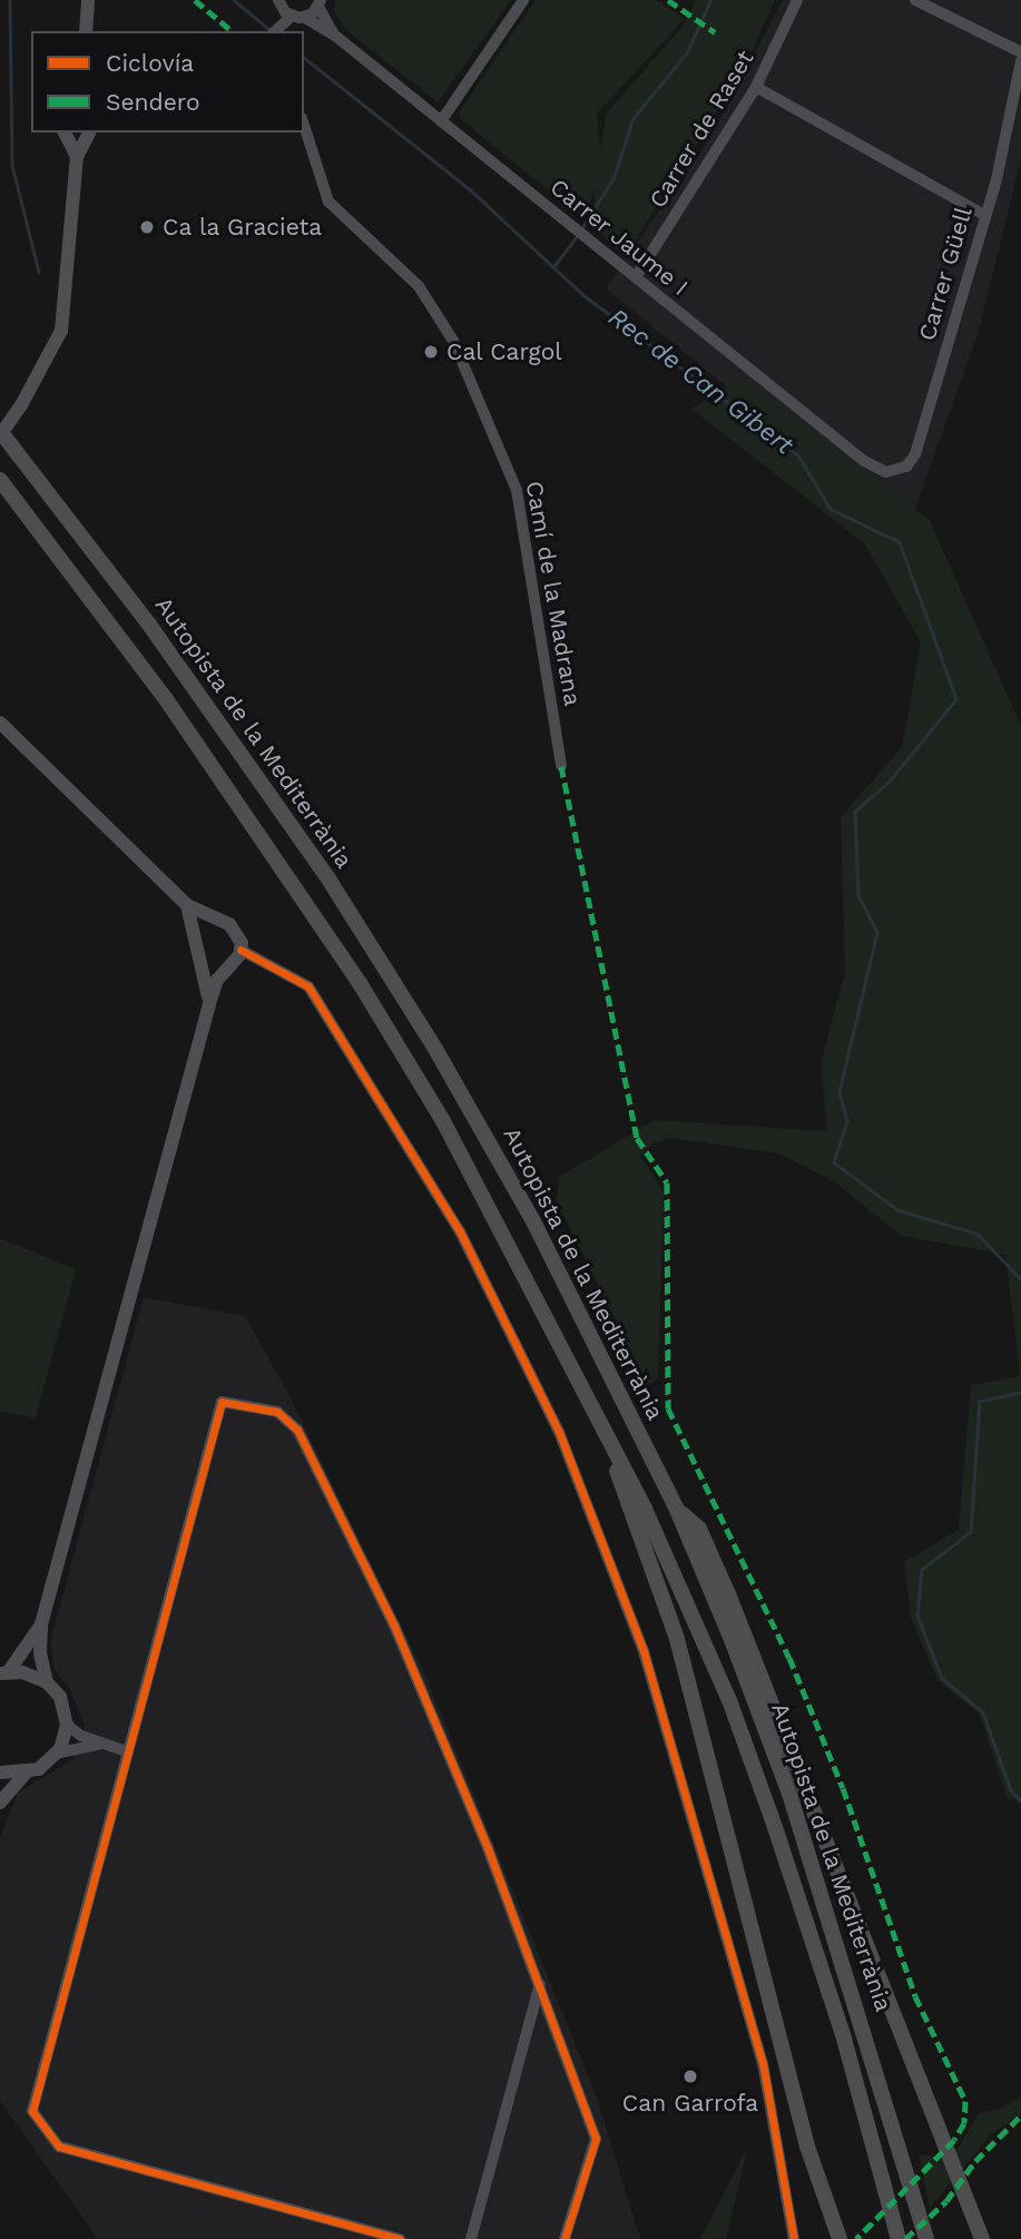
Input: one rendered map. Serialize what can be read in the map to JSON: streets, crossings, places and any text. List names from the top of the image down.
{
  "streets": {
    "highway": ["Autopista de la Mediterrània"],
    "street": [
      "Carrer de Raset",
      "Carrer Jaume I",
      "Carrer Güell",
      "Camí de la Madrana"
    ]
  },
  "crossings": [
    ["Carrer de Raset", "Carrer Jaume I"],
    ["Carrer Jaume I", "Carrer Güell"]
  ],
  "water": ["Rec de Can Gibert"],
  "places": ["Ca la Gracieta", "Cal Cargol", "Can Garrofa"],
  "legend": ["Ciclovía", "Sendero"]
}
